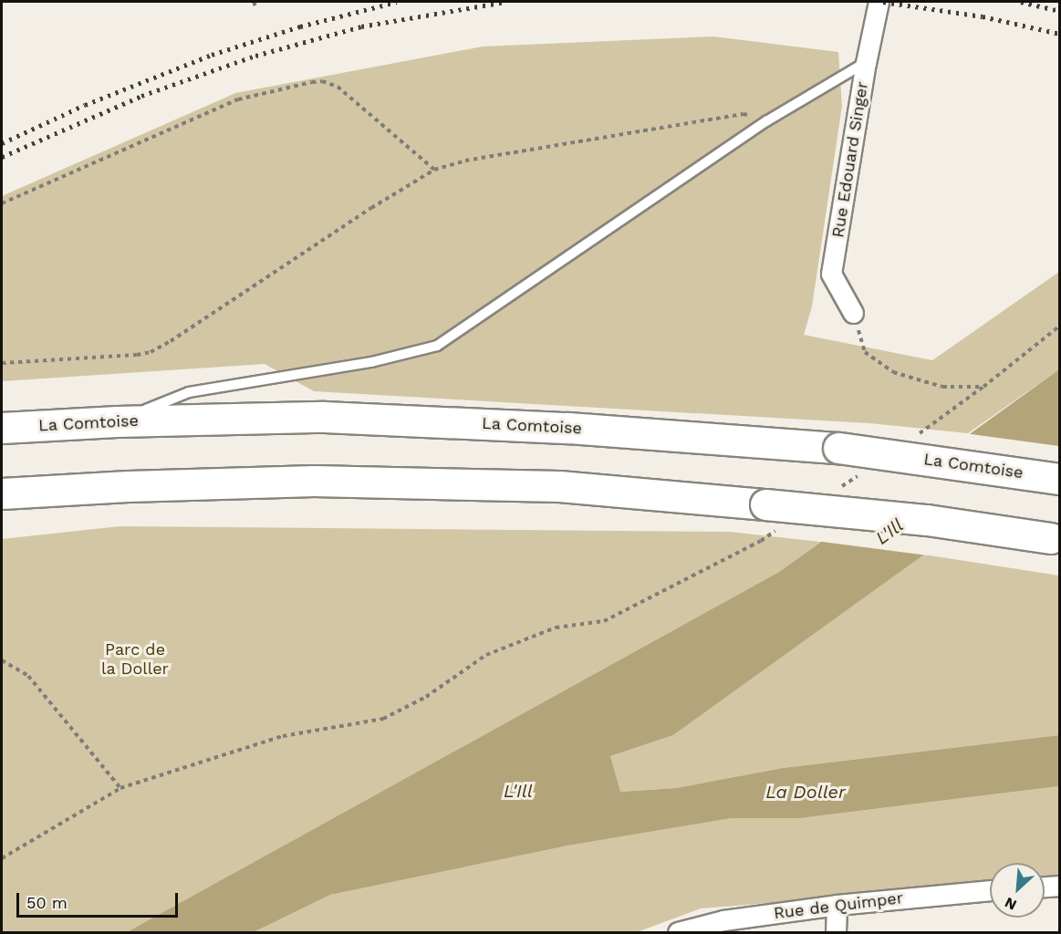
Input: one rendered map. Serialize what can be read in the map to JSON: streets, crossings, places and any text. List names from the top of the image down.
{
  "streets": {
    "highway": ["La Comtoise"],
    "street": ["Rue Edouard Singer", "Rue de Quimper"]
  },
  "water": ["L'Ill", "La Doller"],
  "parks": ["Parc de la Doller"],
  "scale_bar": "50 m",
  "north": "bottom left"
}
